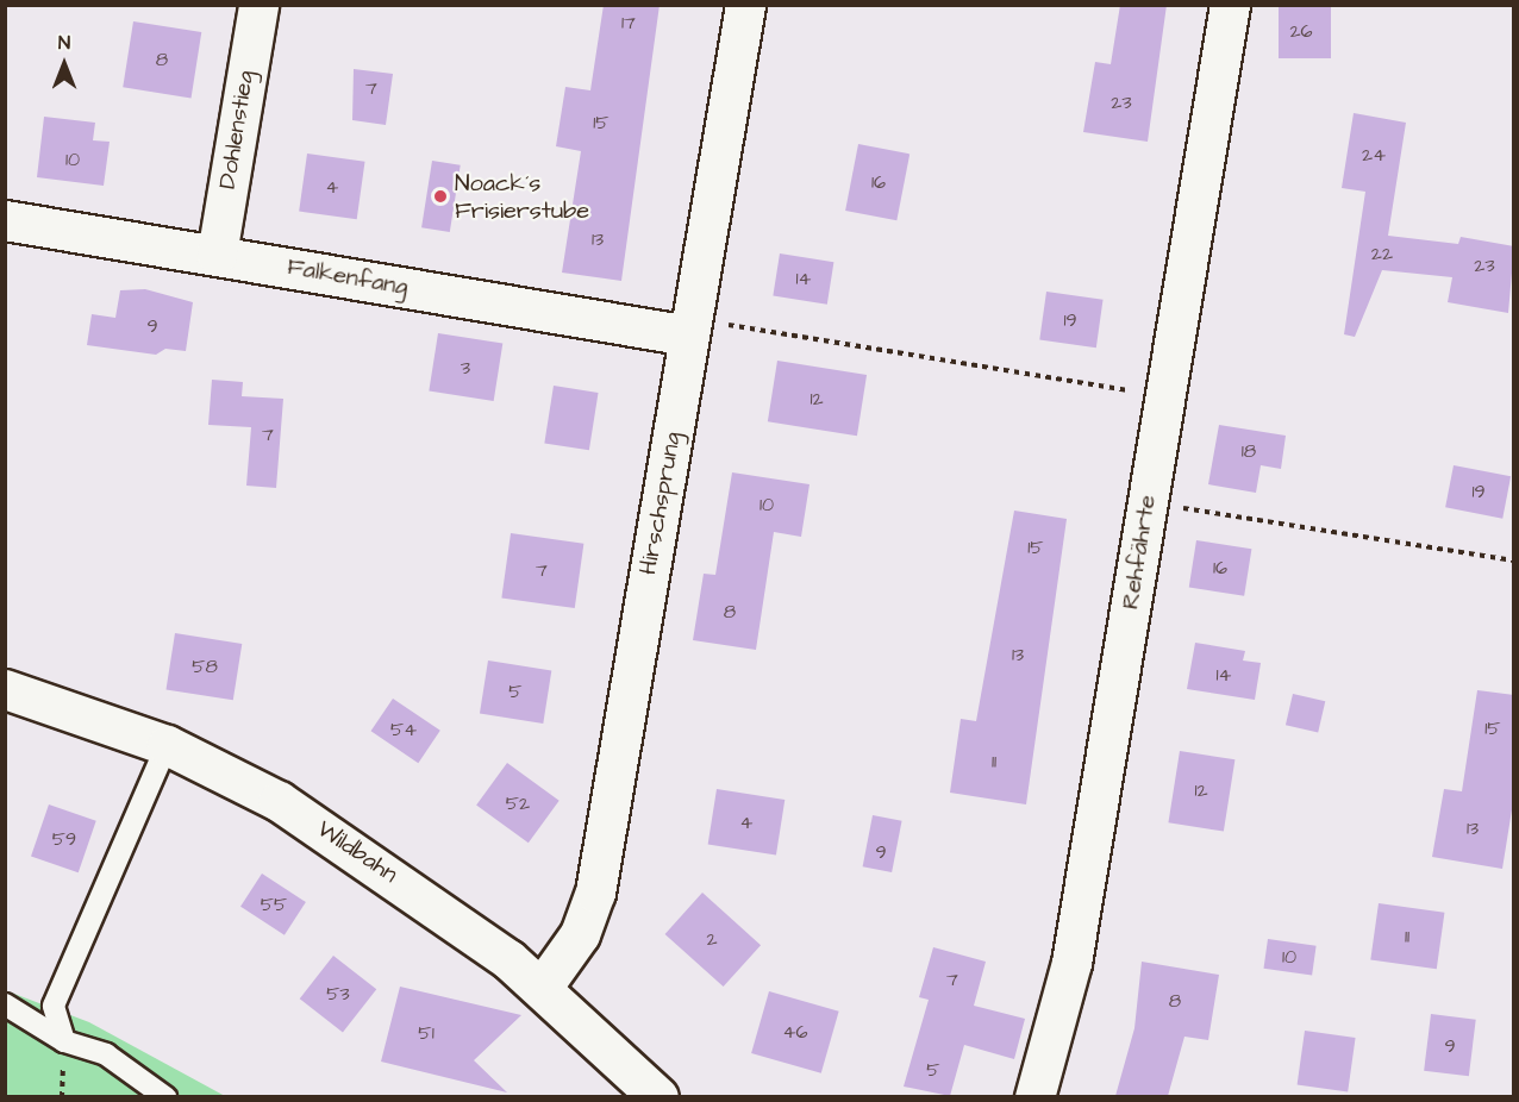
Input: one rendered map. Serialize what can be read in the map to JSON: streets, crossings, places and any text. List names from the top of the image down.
{
  "streets": {
    "street": [
      "Dohlenstieg",
      "Falkenfang",
      "Hirschsprung",
      "Rehfährte",
      "Wildbahn"
    ]
  },
  "crossings": [
    ["Dohlenstieg", "Falkenfang"],
    ["Falkenfang", "Hirschsprung"],
    ["Hirschsprung", "Wildbahn"]
  ],
  "places": ["Noack´s Frisierstube"],
  "house_numbers": [
    "17",
    "26",
    "8",
    "7",
    "23",
    "15",
    "24",
    "10",
    "16",
    "4",
    "13",
    "22",
    "23",
    "14",
    "19",
    "9",
    "3",
    "12",
    "7",
    "18",
    "19",
    "10",
    "15",
    "16",
    "7",
    "8",
    "13",
    "58",
    "14",
    "5",
    "15",
    "54",
    "11",
    "12",
    "52",
    "4",
    "13",
    "59",
    "9",
    "55",
    "11",
    "2",
    "10",
    "7",
    "53",
    "8",
    "46",
    "51",
    "9",
    "5"
  ],
  "north": "top"
}
